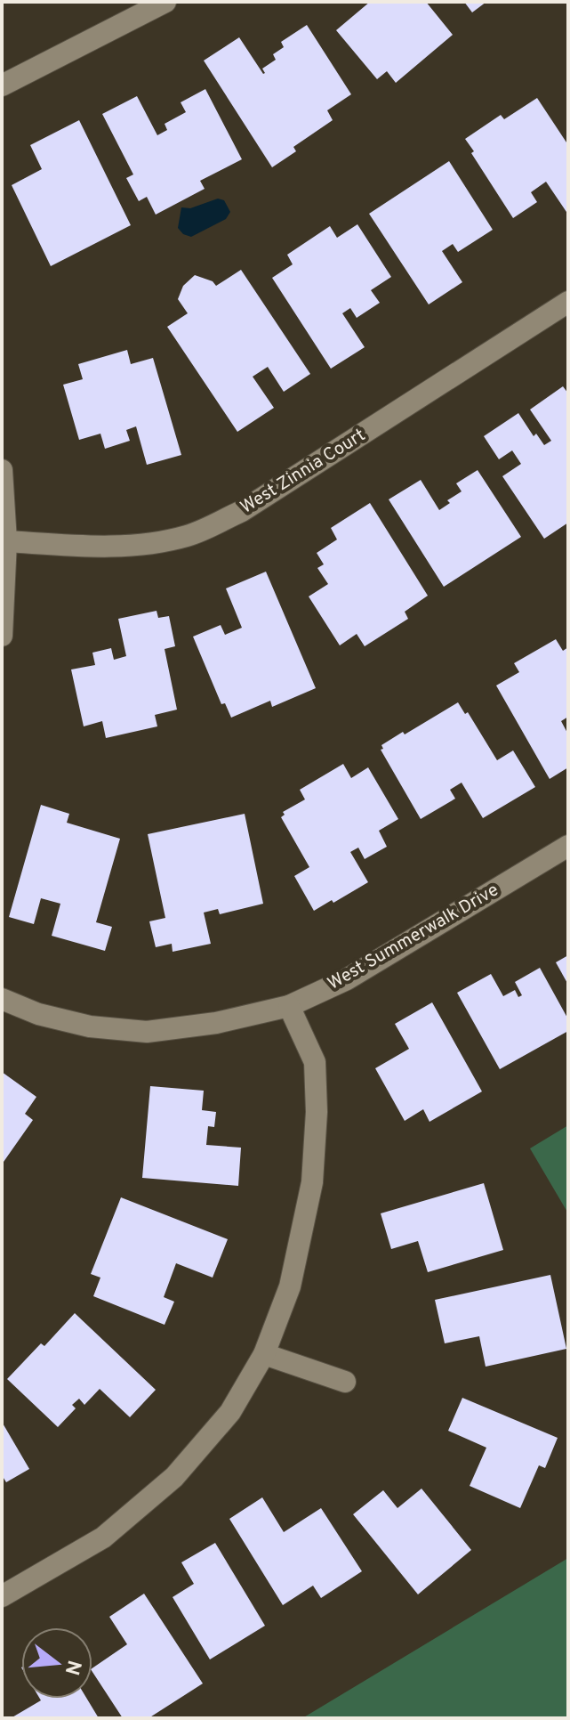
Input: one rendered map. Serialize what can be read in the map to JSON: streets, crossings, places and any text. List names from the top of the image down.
{
  "streets": {
    "street": ["West Zinnia Court", "West Summerwalk Drive"]
  },
  "north": "right"
}
